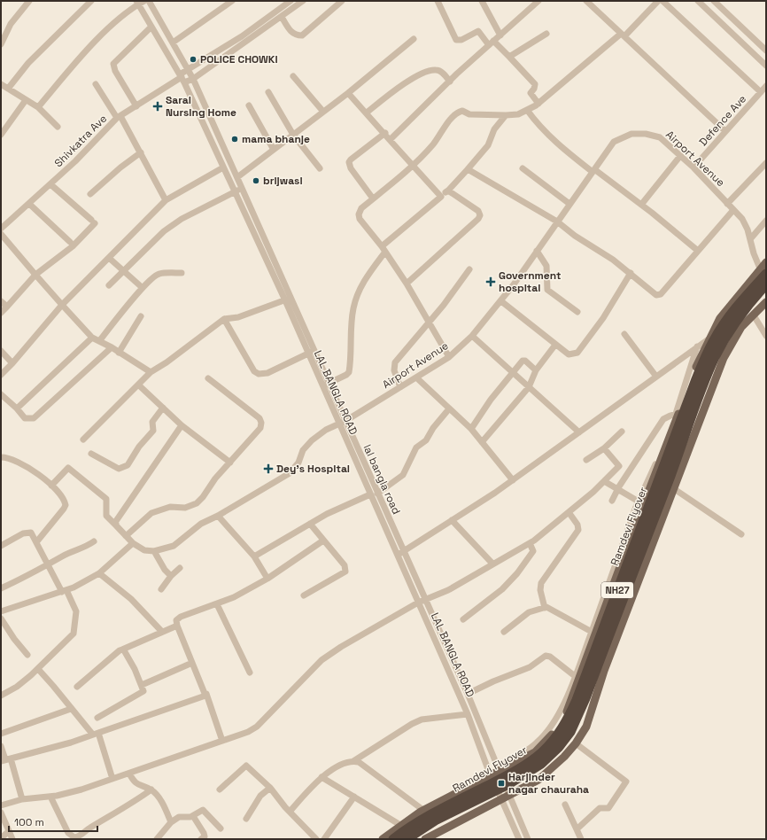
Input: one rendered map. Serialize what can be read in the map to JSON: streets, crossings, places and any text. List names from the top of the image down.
{
  "streets": {
    "highway": ["Ramdevi Flyover", "NH27"],
    "street": [
      "Defence Ave",
      "Shivkatra Ave",
      "Airport Avenue",
      "LAL BANGLA ROAD",
      "lal bangla road"
    ]
  },
  "crossings": [
    ["Defence Ave", "Airport Avenue"],
    ["Shivkatra Ave", "lal bangla road"],
    ["Airport Avenue", "LAL BANGLA ROAD"],
    ["Airport Avenue", "lal bangla road"],
    ["Airport Avenue", "Ramdevi Flyover"],
    ["LAL BANGLA ROAD", "lal bangla road"]
  ],
  "places": {
    "other": ["POLICE CHOWKI", "mama bhanje", "brijwasi"],
    "health": ["Saral Nursing Home", "Government hospital", "Dey's Hospital"],
    "transit": ["Harjinder nagar chauraha"]
  },
  "scale_bar": "100 m"
}
